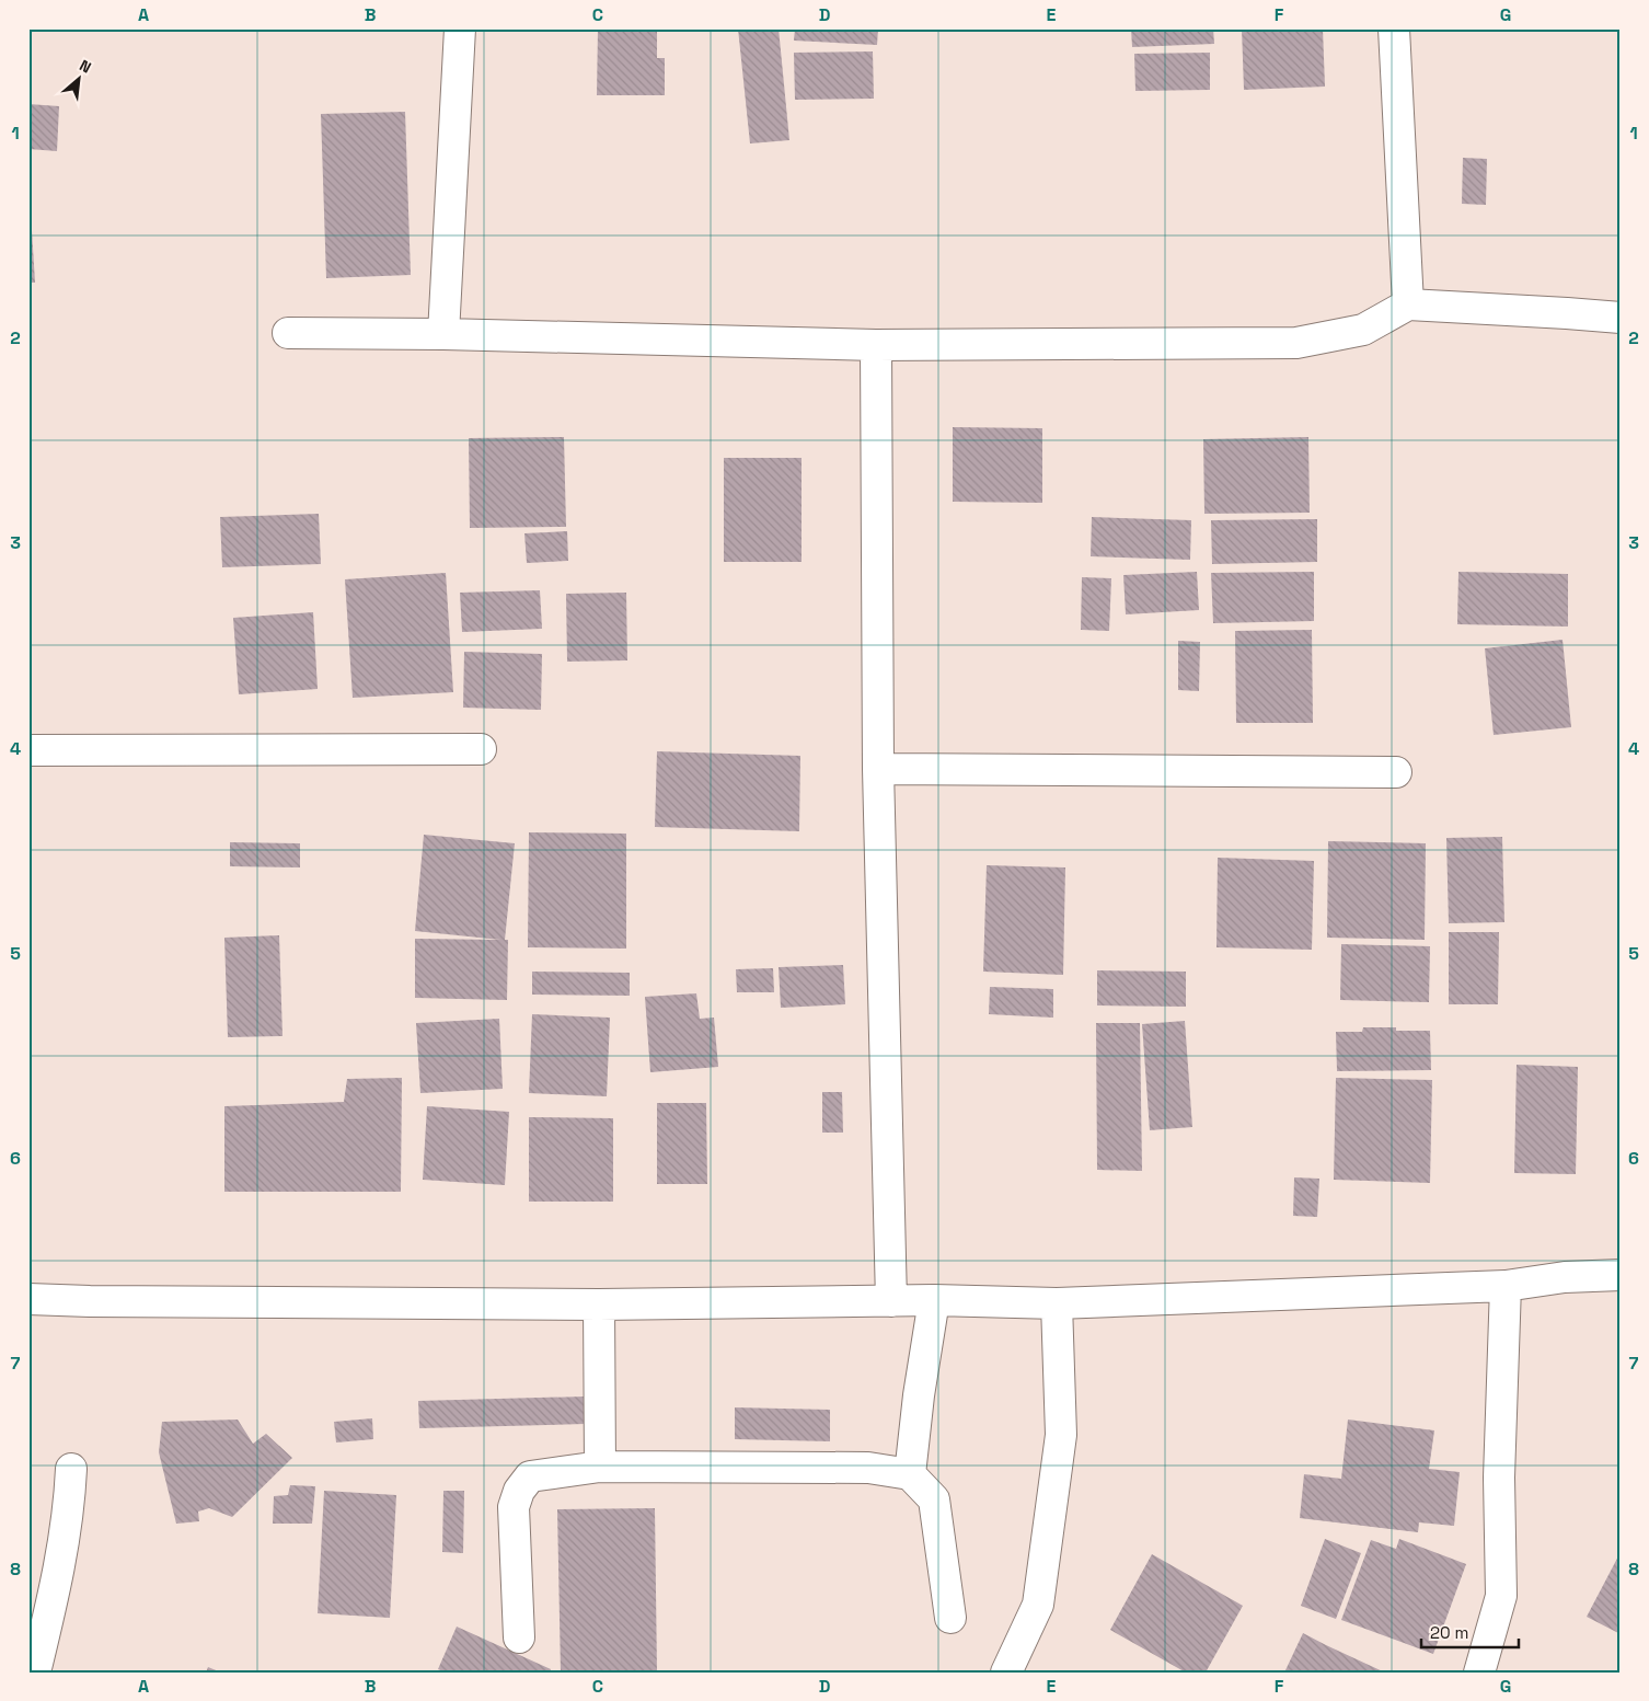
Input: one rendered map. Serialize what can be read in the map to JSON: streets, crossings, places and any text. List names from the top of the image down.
{
  "scale_bar": "20 m",
  "north": "top right",
  "grid": {
    "columns": [
      "A",
      "B",
      "C",
      "D",
      "E",
      "F",
      "G"
    ],
    "rows": [
      "1",
      "2",
      "3",
      "4",
      "5",
      "6",
      "7",
      "8"
    ]
  }
}
